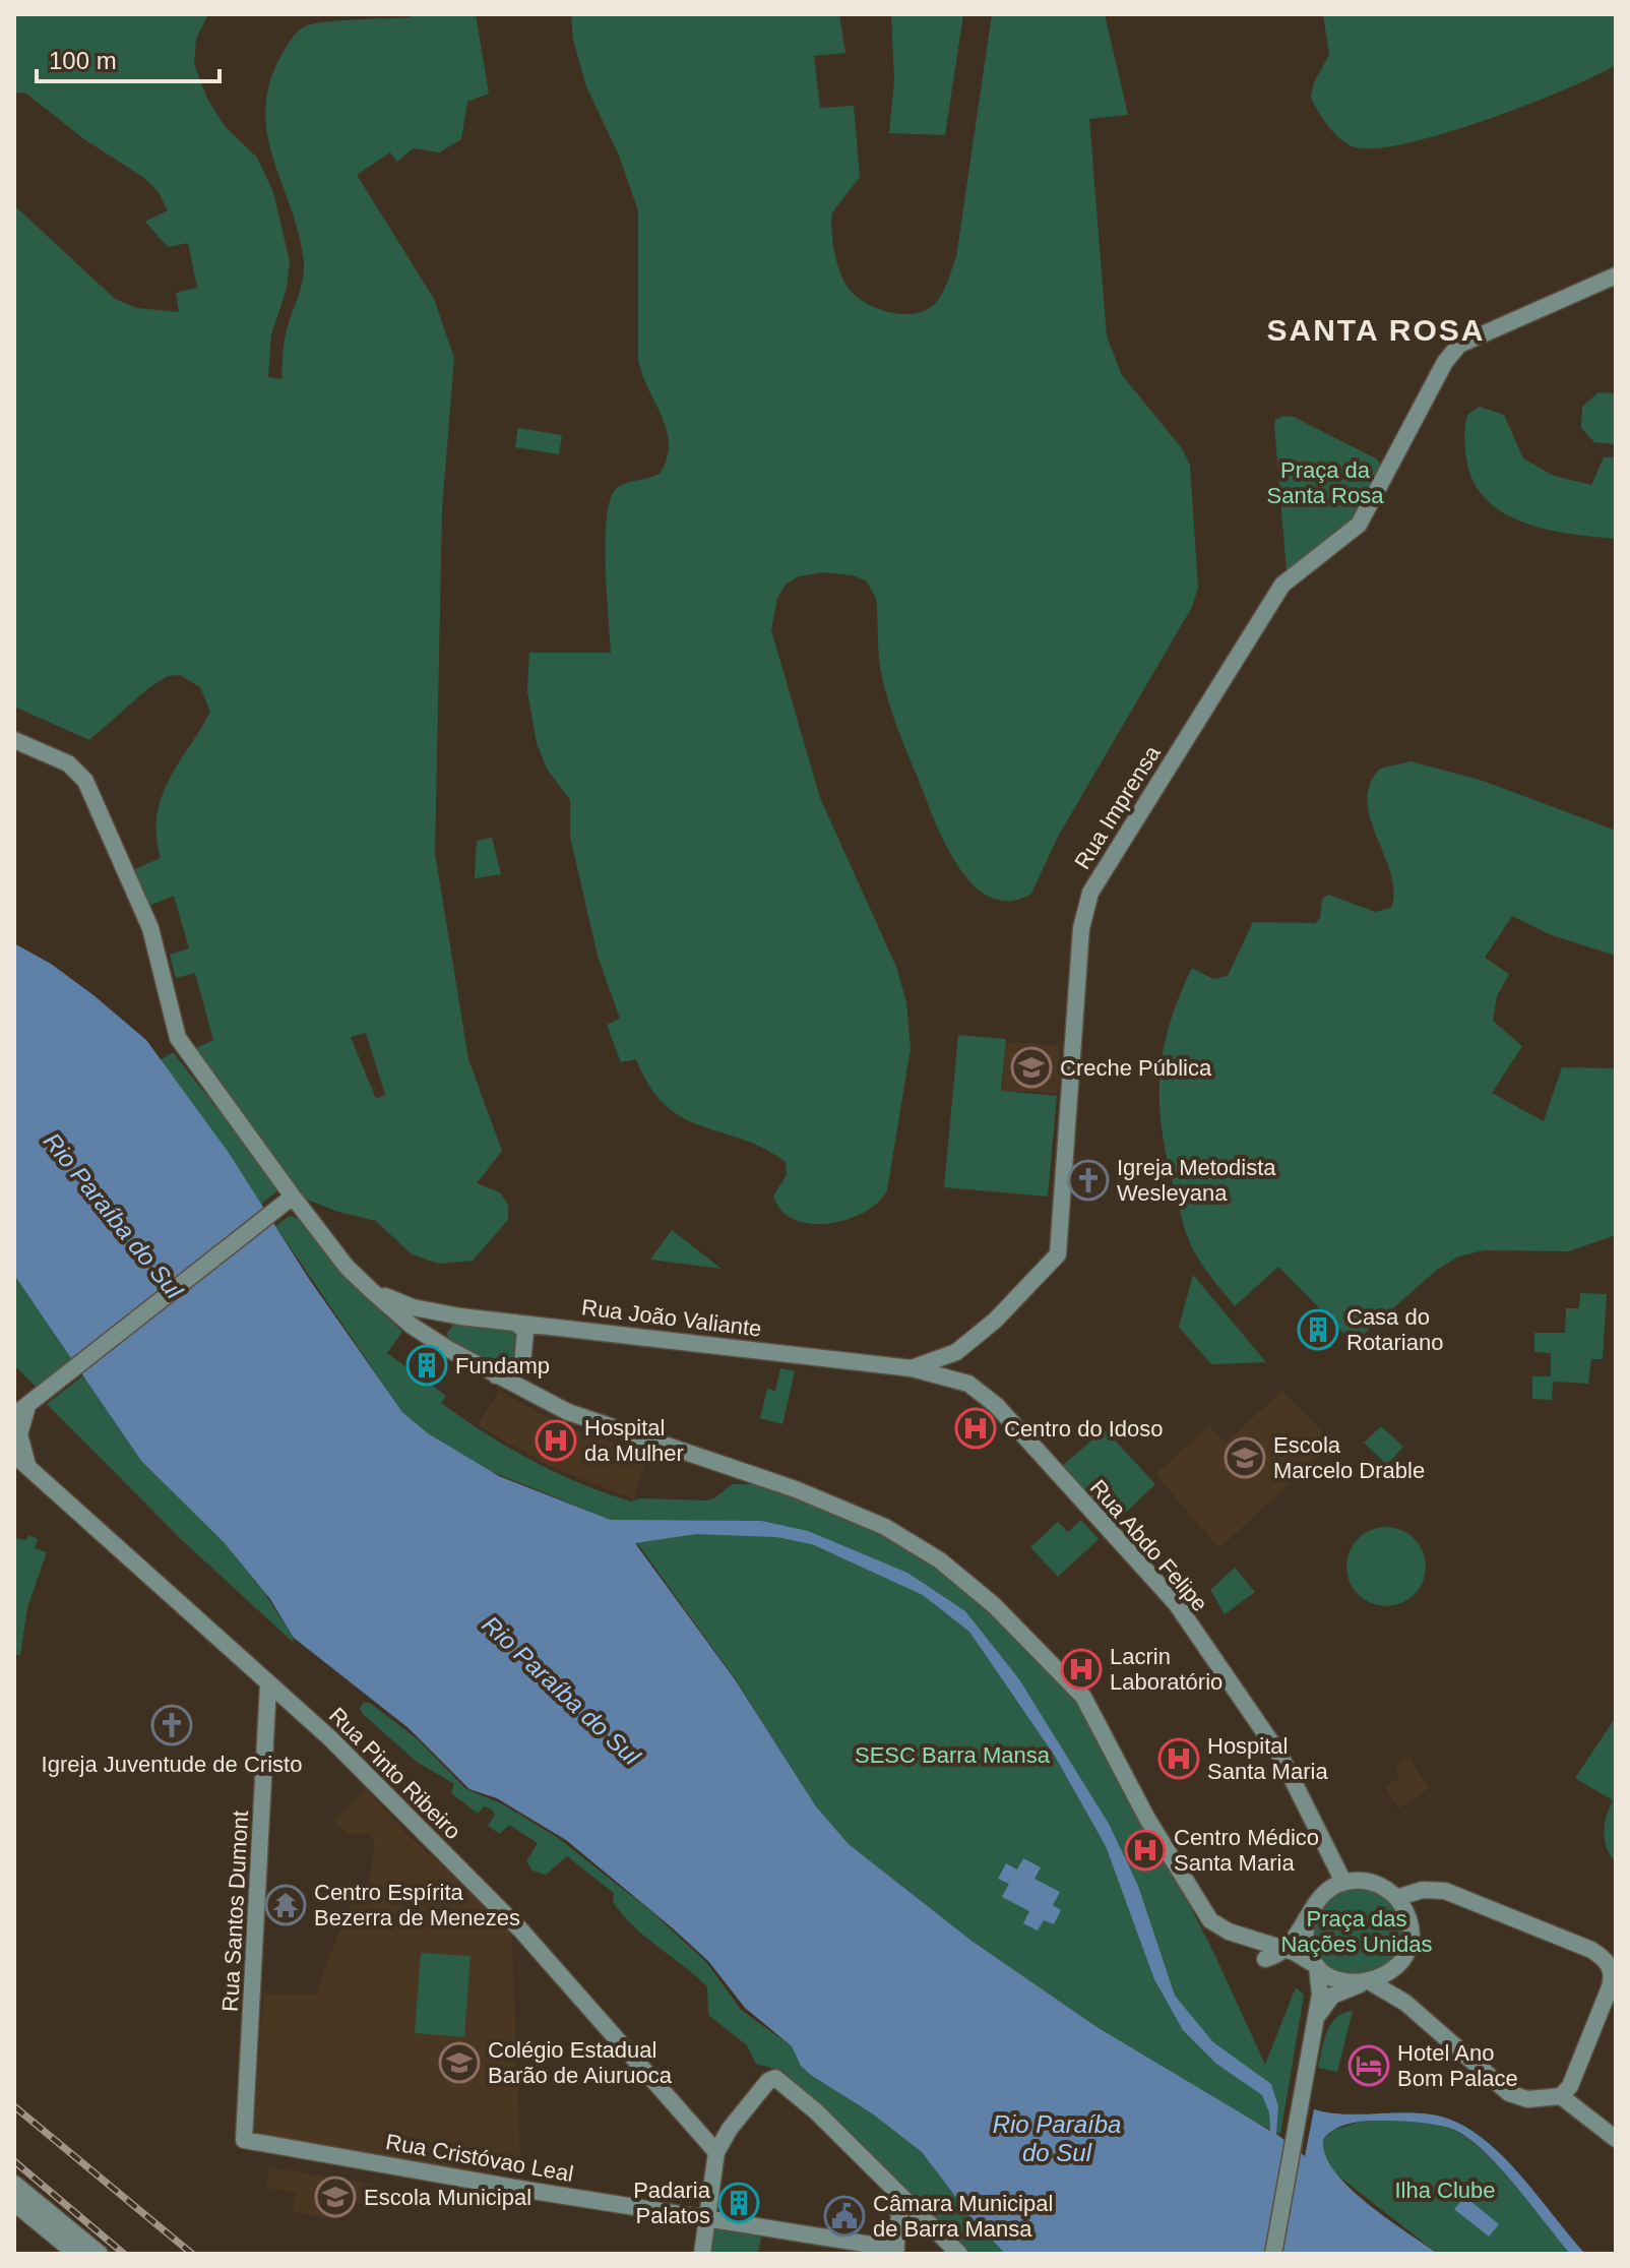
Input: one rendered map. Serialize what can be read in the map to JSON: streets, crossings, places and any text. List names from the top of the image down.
{
  "streets": {
    "street": [
      "Rua Imprensa",
      "Rua João Valiante",
      "Rua Abdo Felipe",
      "Rua Pinto Ribeiro",
      "Rua Santos Dumont",
      "Rua Cristóvao Leal"
    ]
  },
  "crossings": [
    ["Rua Imprensa", "Rua João Valiante"],
    ["Rua João Valiante", "Rua Abdo Felipe"],
    ["Rua Pinto Ribeiro", "Rua Santos Dumont"],
    ["Rua Santos Dumont", "Rua Cristóvao Leal"]
  ],
  "districts": ["SANTA ROSA"],
  "water": ["Rio Paraíba do Sul"],
  "parks": [
    "Praça da Santa Rosa",
    "SESC Barra Mansa",
    "Praça das Nações Unidas",
    "Ilha Clube"
  ],
  "places": {
    "school or university": [
      "Creche Pública",
      "Escola Marcelo Drable",
      "Colégio Estadual Barão de Aiuruoca",
      "Escola Municipal"
    ],
    "church": ["Igreja Metodista Wesleyana", "Igreja Juventude de Cristo"],
    "building": ["Casa do Rotariano", "Fundamp", "Padaria Palatos"],
    "hospital": [
      "Centro do Idoso",
      "Hospital da Mulher",
      "Lacrin Laboratório",
      "Hospital Santa Maria",
      "Centro Médico Santa Maria"
    ],
    "temple": ["Centro Espírita Bezerra de Menezes"],
    "hotel": ["Hotel Ano Bom Palace"],
    "public building": ["Câmara Municipal de Barra Mansa"]
  },
  "scale_bar": "100 m"
}
